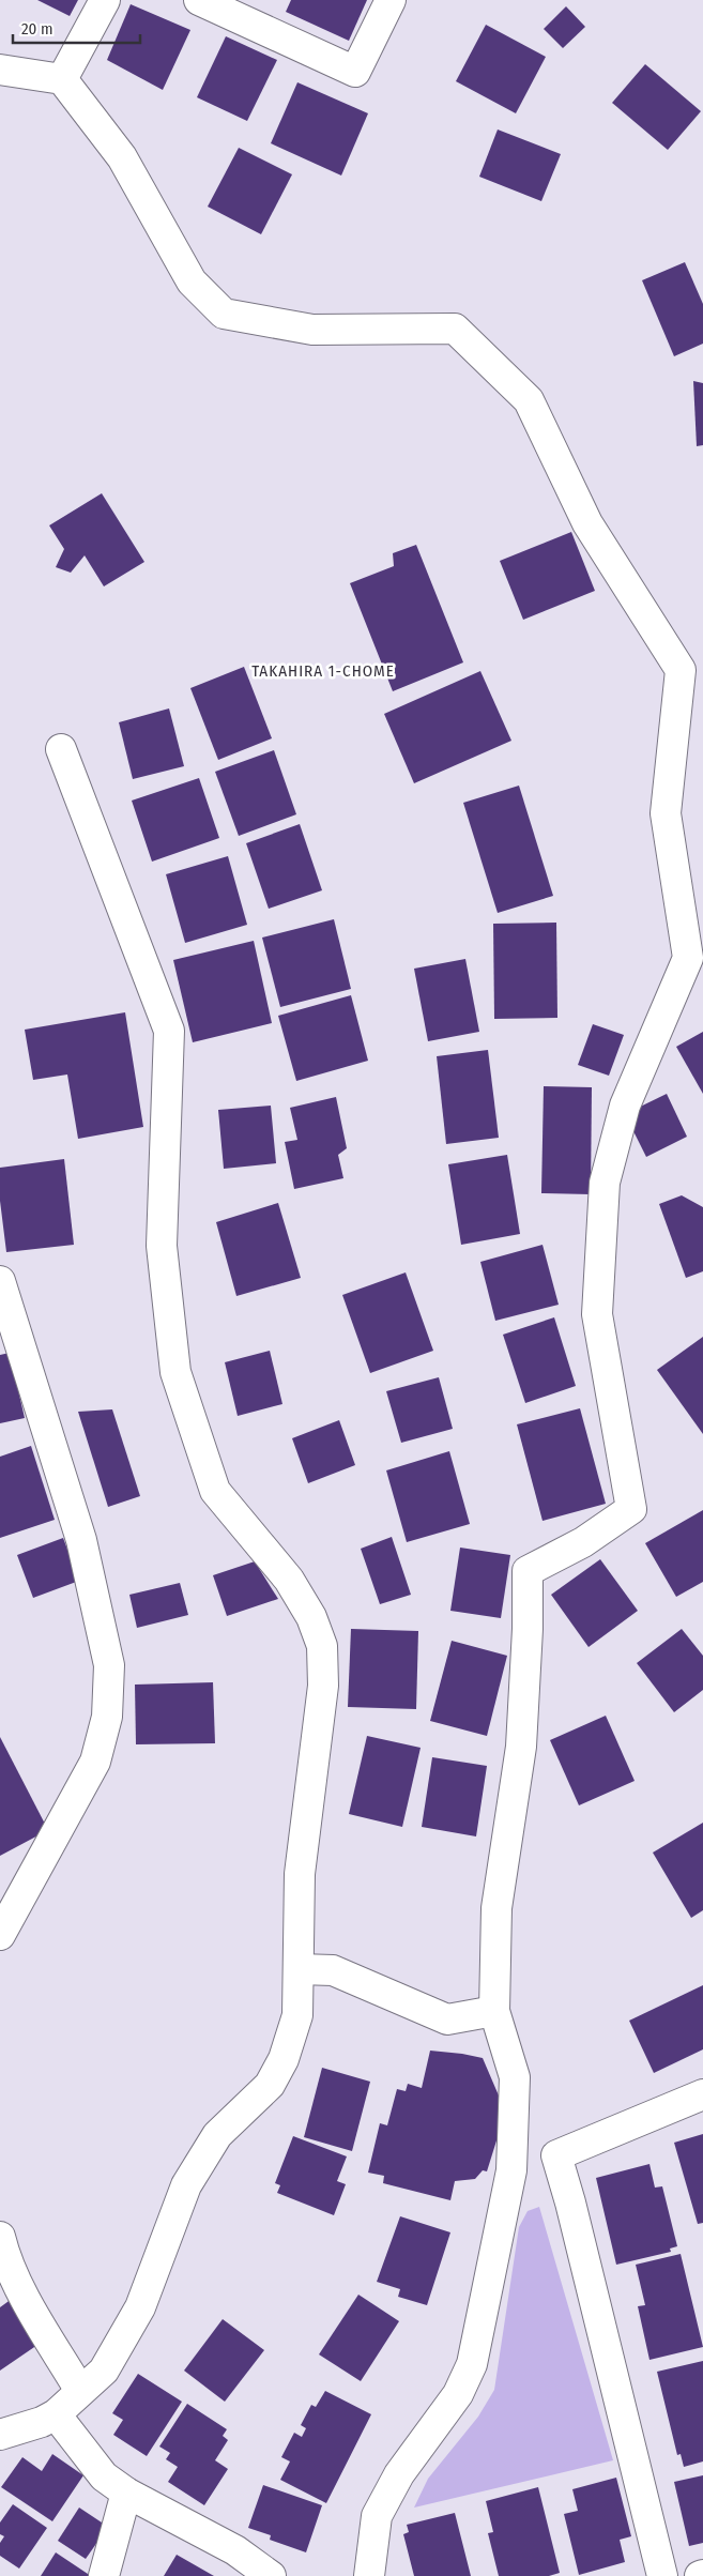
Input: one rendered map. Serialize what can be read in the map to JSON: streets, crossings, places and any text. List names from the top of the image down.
{
  "districts": ["TAKAHIRA 1-CHOME"],
  "scale_bar": "20 m"
}
